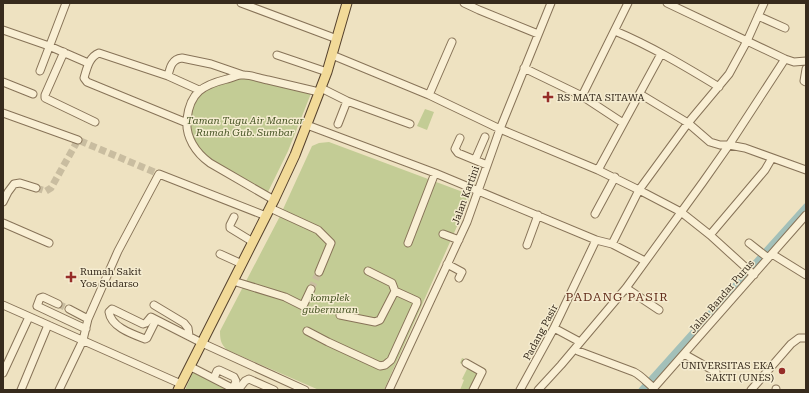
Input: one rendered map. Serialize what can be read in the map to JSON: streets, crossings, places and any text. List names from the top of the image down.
{
  "streets": {
    "street": ["Jalan Kartini", "Jalan Bandar Purus", "Padang Pasir"]
  },
  "districts": ["PADANG PASIR"],
  "parks": ["Taman Tugu Air Mancur Rumah Gub. Sumbar", "komplek gubernuran"],
  "places": {
    "health": ["RS MATA SITAWA", "Rumah Sakit Yos Sudarso"],
    "other": ["UNIVERSITAS EKA SAKTI (UNES)"]
  }
}
